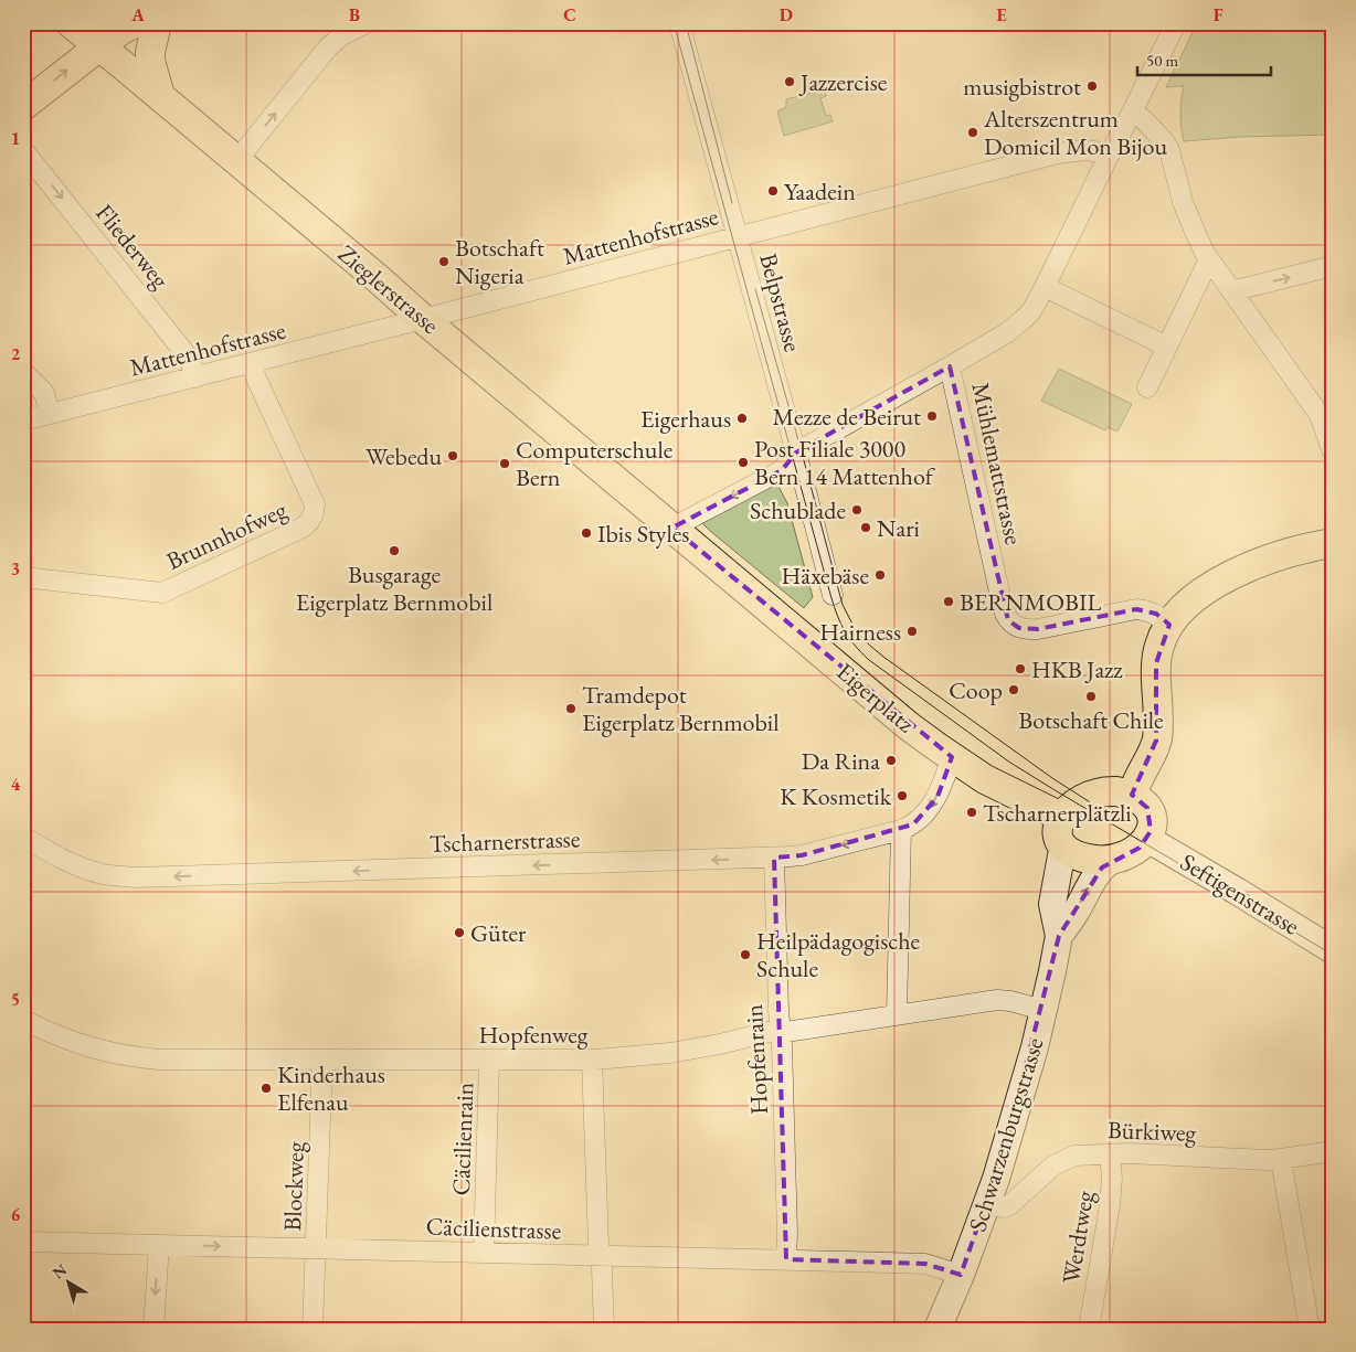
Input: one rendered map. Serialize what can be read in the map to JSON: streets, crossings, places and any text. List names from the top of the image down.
{
  "streets": {
    "main road": [
      "Zieglerstrasse",
      "Eigerplatz",
      "Seftigenstrasse",
      "Schwarzenburgstrasse"
    ],
    "street": [
      "Mattenhofstrasse",
      "Fliederweg",
      "Belpstrasse",
      "Mühlemattstrasse",
      "Brunnhofweg",
      "Tscharnerstrasse",
      "Hopfenweg",
      "Hopfenrain",
      "Bürkiweg",
      "Cäcilienrain",
      "Blockweg",
      "Cäcilienstrasse",
      "Werdtweg"
    ]
  },
  "crossings": [
    ["Mattenhofstrasse", "Fliederweg"],
    ["Mattenhofstrasse", "Zieglerstrasse"],
    ["Mattenhofstrasse", "Belpstrasse"],
    ["Mattenhofstrasse", "Mühlemattstrasse"],
    ["Mattenhofstrasse", "Brunnhofweg"],
    ["Zieglerstrasse", "Eigerplatz"],
    ["Eigerplatz", "Tscharnerstrasse"],
    ["Eigerplatz", "Seftigenstrasse"],
    ["Eigerplatz", "Schwarzenburgstrasse"],
    ["Tscharnerstrasse", "Hopfenrain"],
    ["Seftigenstrasse", "Schwarzenburgstrasse"],
    ["Hopfenweg", "Hopfenrain"],
    ["Hopfenweg", "Schwarzenburgstrasse"],
    ["Hopfenweg", "Cäcilienrain"],
    ["Hopfenweg", "Blockweg"],
    ["Hopfenrain", "Cäcilienstrasse"],
    ["Bürkiweg", "Schwarzenburgstrasse"],
    ["Bürkiweg", "Werdtweg"],
    ["Schwarzenburgstrasse", "Cäcilienstrasse"],
    ["Cäcilienrain", "Cäcilienstrasse"],
    ["Blockweg", "Cäcilienstrasse"]
  ],
  "one_way": ["Fliederweg", "Tscharnerstrasse"],
  "places": [
    "Jazzercise",
    "musigbistrot",
    "Alterszentrum Domicil Mon Bijou",
    "Yaadein",
    "Botschaft Nigeria",
    "Mezze de Beirut",
    "Eigerhaus",
    "Webedu",
    "Post Filiale 3000 Bern 14 Mattenhof",
    "Computerschule Bern",
    "Schublade",
    "Nari",
    "Ibis Styles",
    "Busgarage Eigerplatz Bernmobil",
    "Häxebäse",
    "BERNMOBIL",
    "Hairness",
    "HKB Jazz",
    "Coop",
    "Botschaft Chile",
    "Tramdepot Eigerplatz Bernmobil",
    "Da Rina",
    "K Kosmetik",
    "Tscharnerplätzli",
    "Güter",
    "Heilpädagogische Schule",
    "Kinderhaus Elfenau"
  ],
  "scale_bar": "50 m",
  "north": "top left",
  "grid": {
    "columns": [
      "A",
      "B",
      "C",
      "D",
      "E",
      "F"
    ],
    "rows": [
      "1",
      "2",
      "3",
      "4",
      "5",
      "6"
    ]
  }
}
